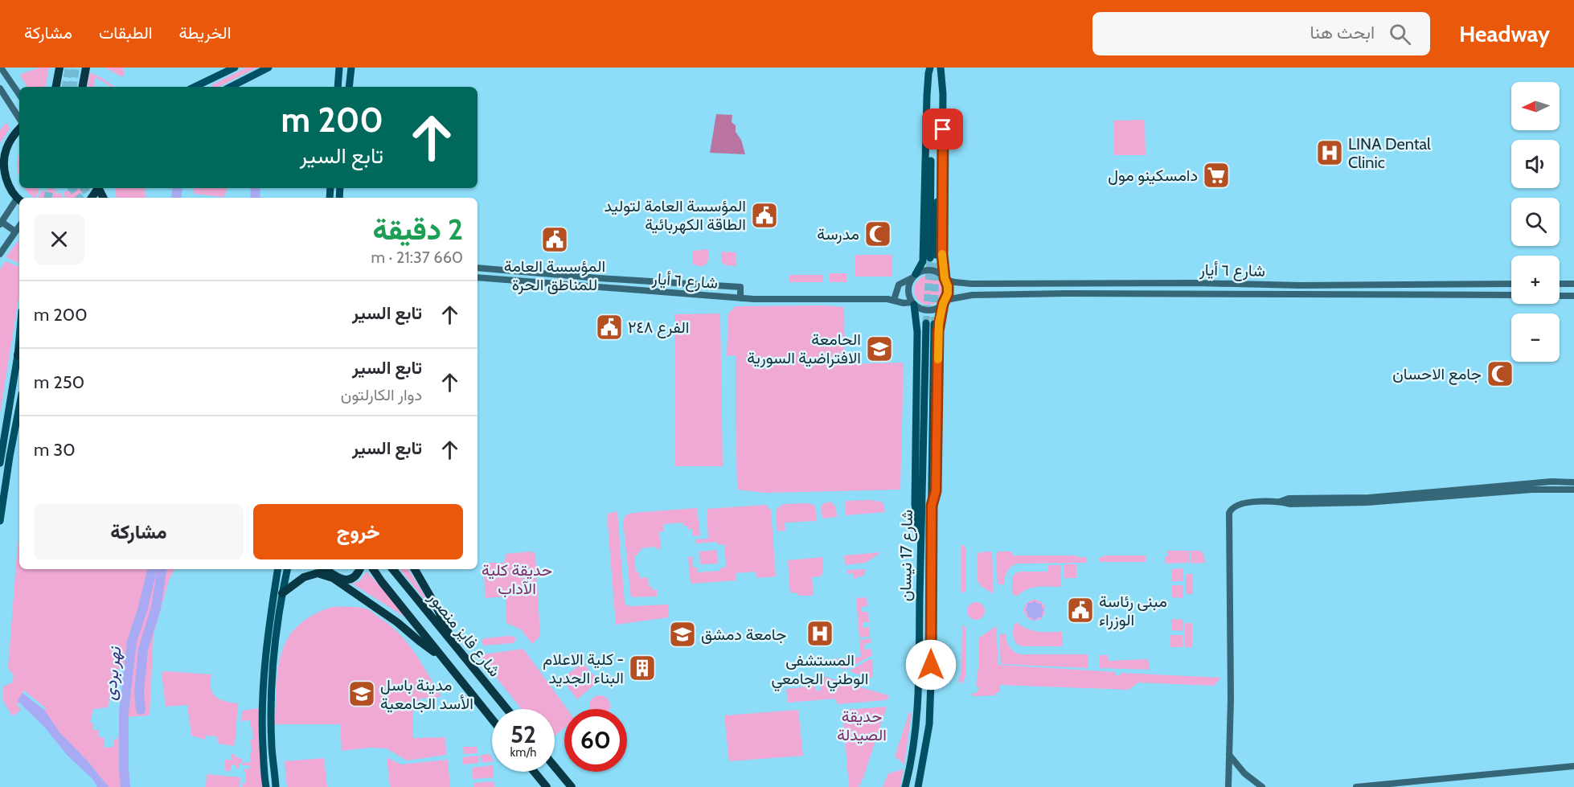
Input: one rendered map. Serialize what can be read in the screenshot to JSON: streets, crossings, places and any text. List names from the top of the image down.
{
  "streets": {
    "highway": ["شارع فايز منصور"],
    "main road": ["شارع ٦ أيار", "شارع 17 نيسان"]
  },
  "water": ["نهر بردى"],
  "parks": ["حديقة كلية الآداب", "حديقة الصيدلة"],
  "places": {
    "hospital": ["LINA Dental Clinic", "المستشفى الوطني الجامعي"],
    "supermarket": ["دامسكينو مول"],
    "public building": [
      "المؤسسة العامة لتوليد الطاقة الكهربائية",
      "المؤسسة العامة للمناطق الحرة",
      "الفرع ٢٤٨",
      "مبنى رئاسة الوزراء"
    ],
    "mosque": ["مدرسة", "جامع الاحسان"],
    "school or university": ["الحامعة الافتراضية السورية", "جامعة دمشق", "مدينة باسل الأسد الجامعية"],
    "building": ["كلية الاعلام - البناء الجديد"]
  },
  "north": "left",
  "page": {
    "header": "Headway",
    "search": "ابحث هنا",
    "nav": ["الخريطة", "الطبقات", "مشاركة"],
    "map_buttons": ["+", "−"],
    "turn": ["200 m", "تابع السير"],
    "heading": ["2 دقيقة", "660 m · 21:37"],
    "list": [
      {
        "name": "تابع السير",
        "value": "200 m"
      },
      {
        "name": "تابع السير",
        "note": "دوار الكارلتون",
        "value": "250 m"
      },
      {
        "name": "تابع السير",
        "value": "30 m"
      }
    ],
    "buttons": ["خروج", "مشاركة"],
    "speed": "52 km/h",
    "limit": "60"
  }
}
